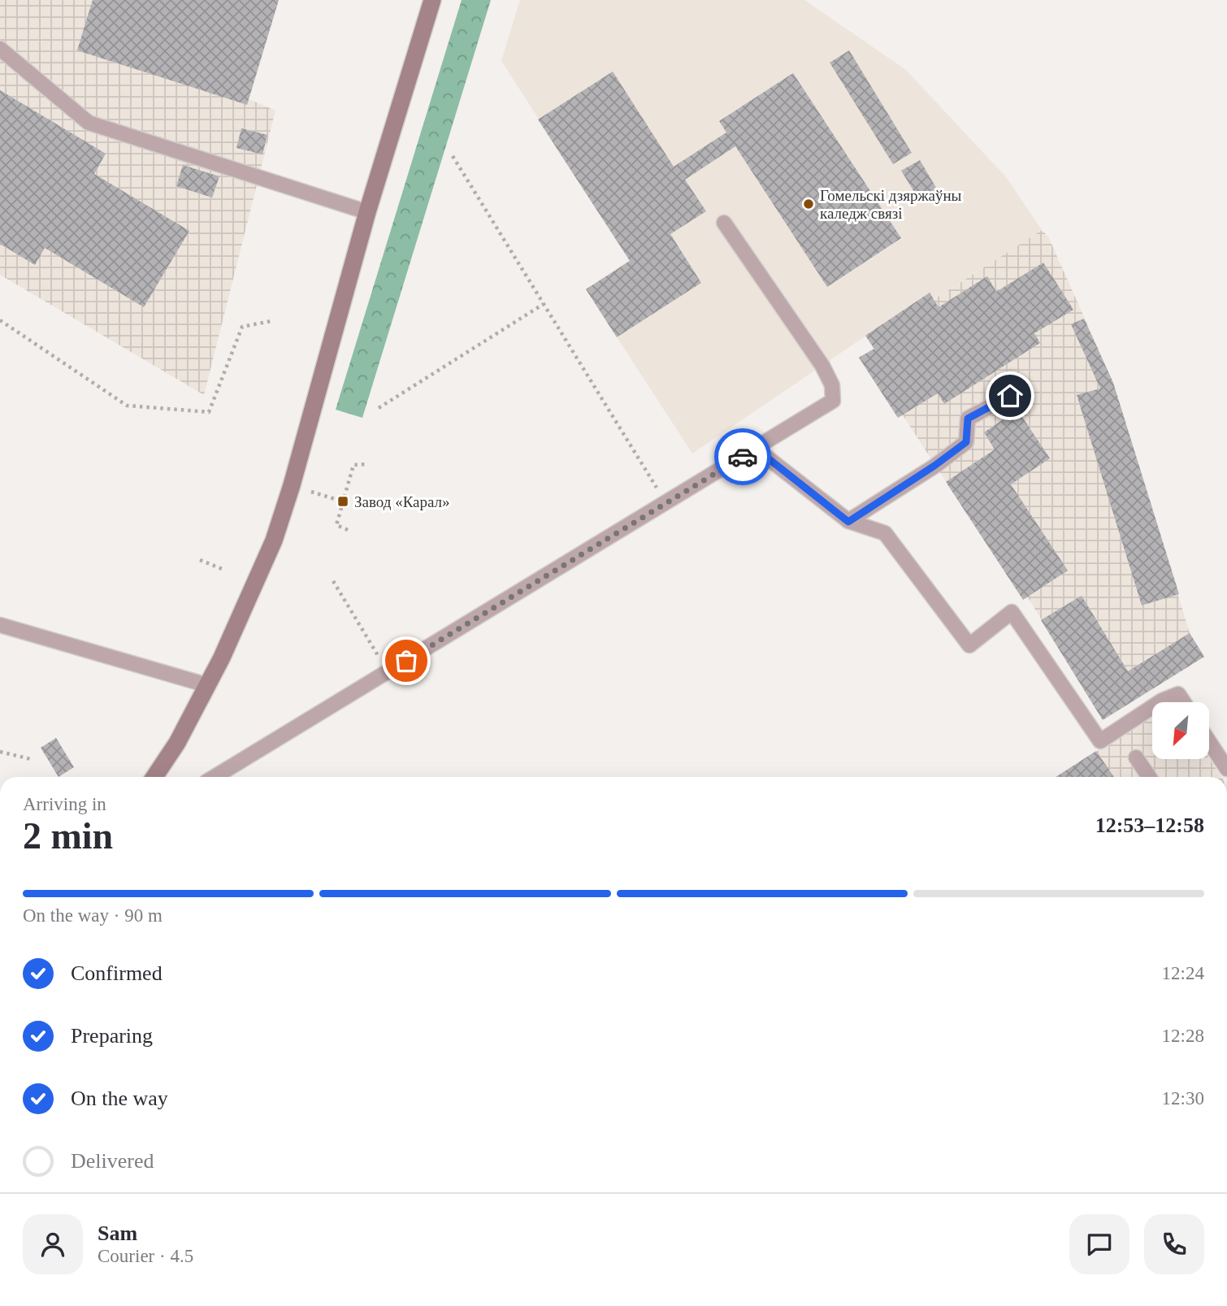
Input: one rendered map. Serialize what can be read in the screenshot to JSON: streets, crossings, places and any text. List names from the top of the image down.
{
  "places": {
    "other": ["Гомельскі дзяржаўны каледж связі"],
    "transit": ["Завод «Карал»"]
  },
  "north": "bottom left",
  "page": {
    "heading": ["2 min", "Arriving in", "12:53–12:58"],
    "panel": ["Sam", "Courier · 4.5"],
    "bar": "On the way · 90 m",
    "list": [
      ["Confirmed", "12:24"],
      ["Preparing", "12:28"],
      ["On the way", "12:30"],
      "Delivered"
    ]
  }
}
